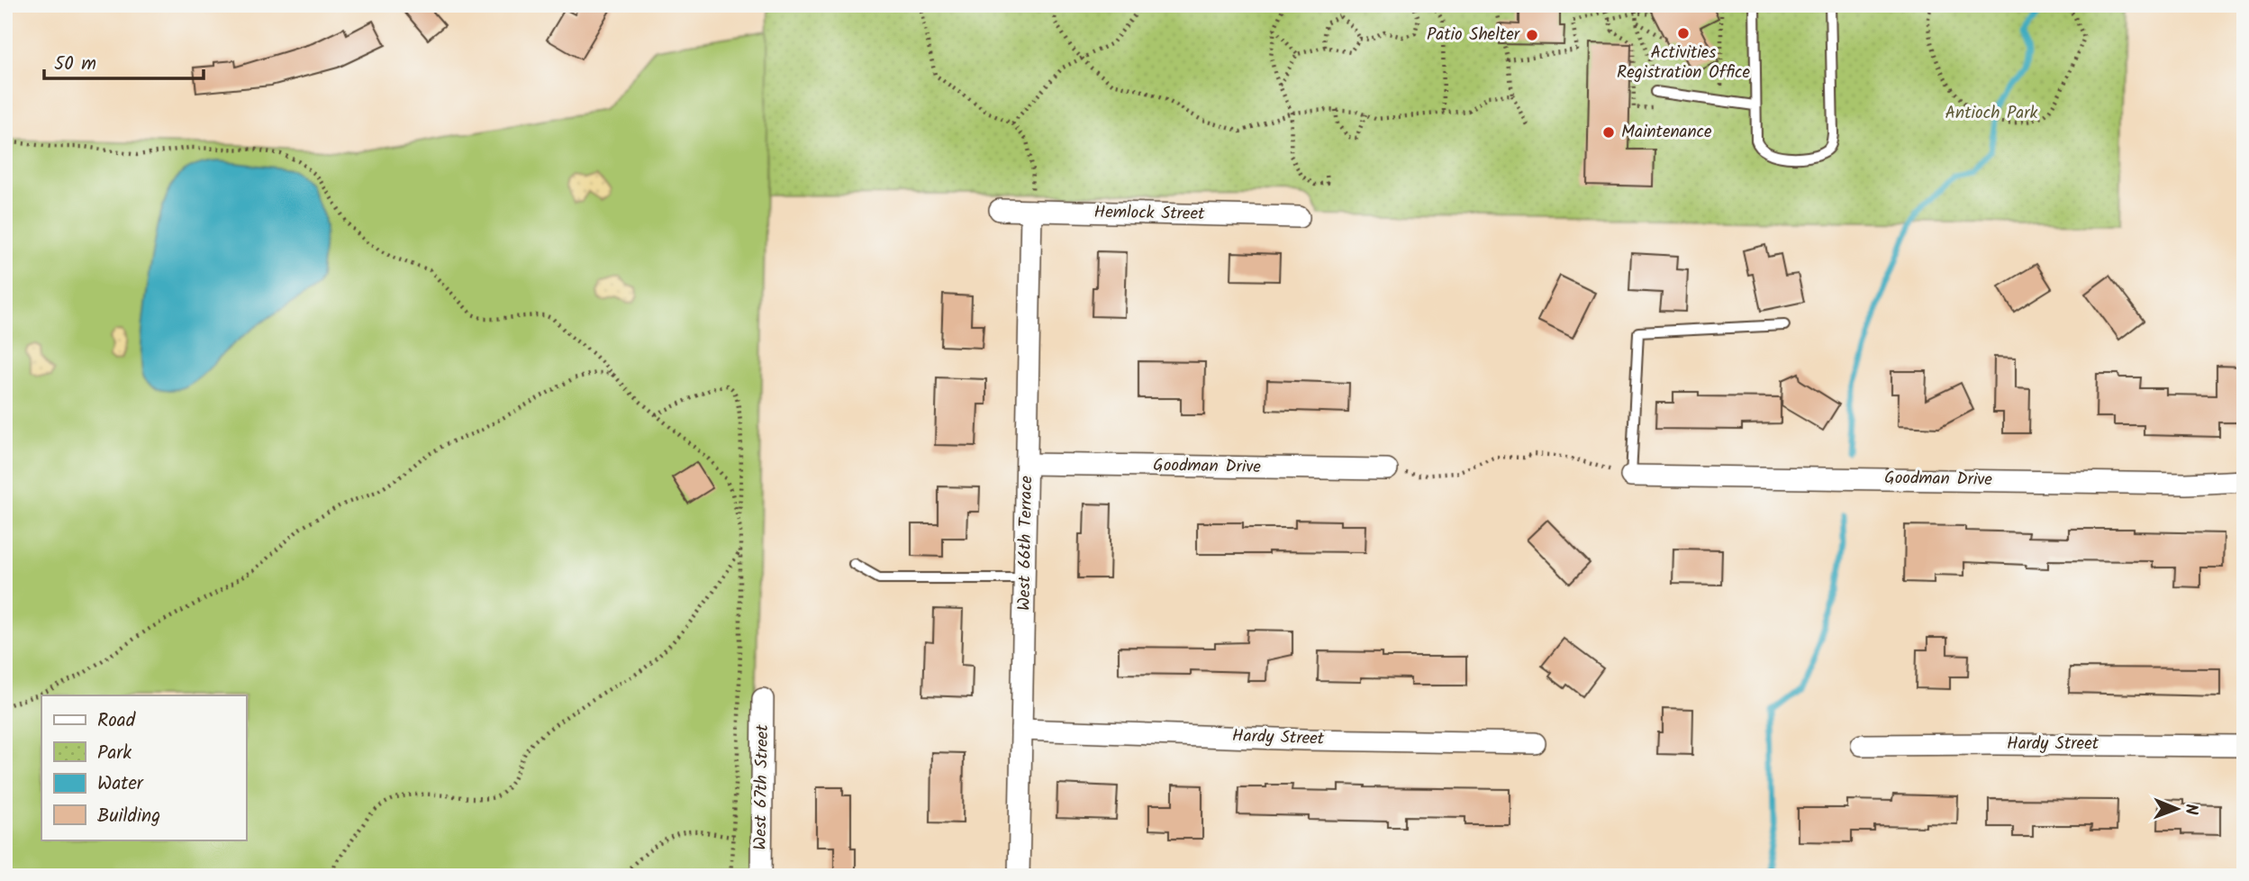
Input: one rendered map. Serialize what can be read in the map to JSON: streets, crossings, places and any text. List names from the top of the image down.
{
  "streets": {
    "street": [
      "Hemlock Street",
      "Goodman Drive",
      "West 66th Terrace",
      "Hardy Street",
      "West 67th Street"
    ]
  },
  "crossings": [
    ["Hemlock Street", "West 66th Terrace"],
    ["Goodman Drive", "West 66th Terrace"],
    ["West 66th Terrace", "Hardy Street"]
  ],
  "parks": ["Antioch Park"],
  "places": ["Activities Registration Office", "Patio Shelter", "Maintenance"],
  "legend": [
    "Road",
    "Park",
    "Water",
    "Building"
  ],
  "scale_bar": "50 m",
  "north": "right"
}
